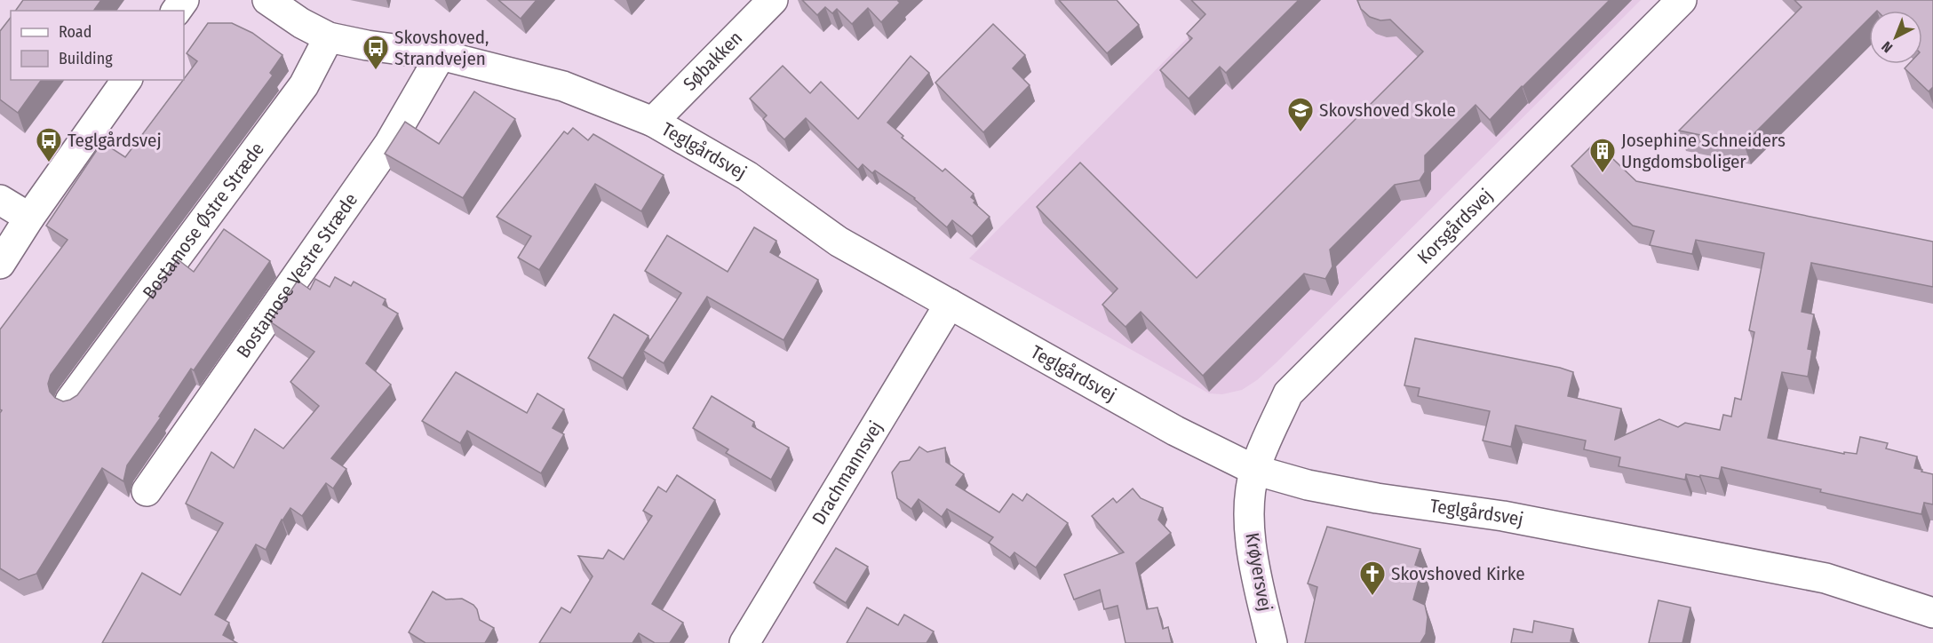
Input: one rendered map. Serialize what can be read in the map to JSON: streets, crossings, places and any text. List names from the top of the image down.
{
  "streets": {
    "street": [
      "Søbakken",
      "Teglgårdsvej",
      "Bostamose Østre Stræde",
      "Korsgårdsvej",
      "Bostamose Vestre Stræde",
      "Drachmannsvej",
      "Krøyersvej"
    ]
  },
  "crossings": [
    ["Søbakken", "Teglgårdsvej"],
    ["Teglgårdsvej", "Bostamose Østre Stræde"],
    ["Teglgårdsvej", "Korsgårdsvej"],
    ["Teglgårdsvej", "Bostamose Vestre Stræde"],
    ["Teglgårdsvej", "Drachmannsvej"],
    ["Teglgårdsvej", "Krøyersvej"],
    ["Korsgårdsvej", "Krøyersvej"]
  ],
  "places": {
    "bus stop": ["Skovshoved, Strandvejen", "Teglgårdsvej"],
    "school or university": ["Skovshoved Skole"],
    "building": ["Josephine Schneiders Ungdomsboliger"],
    "church": ["Skovshoved Kirke"]
  },
  "legend": ["Road", "Building"],
  "north": "bottom left"
}
